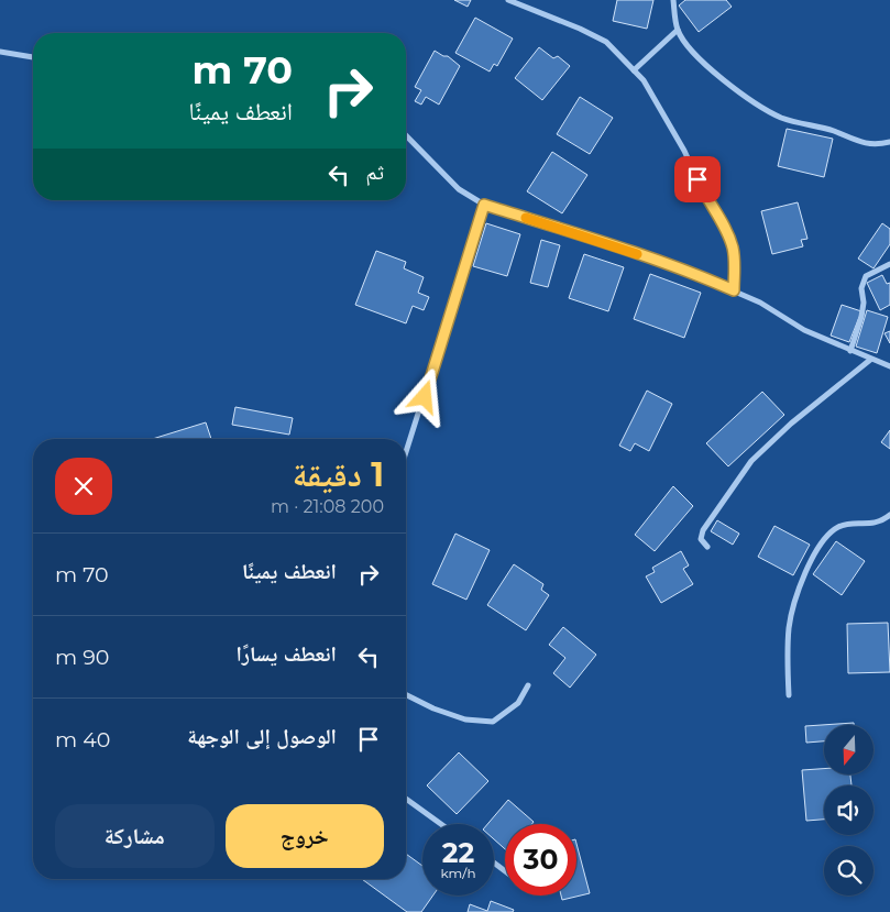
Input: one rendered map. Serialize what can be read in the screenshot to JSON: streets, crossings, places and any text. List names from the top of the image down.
{
  "north": "bottom",
  "page": {
    "turn": ["70 m", "انعطف يمينًا"],
    "then": "ثم",
    "heading": ["1 دقيقة", "200 m · 21:08"],
    "list": [
      {
        "name": "انعطف يمينًا",
        "value": "70 m"
      },
      {
        "name": "انعطف يسارًا",
        "value": "90 m"
      },
      {
        "name": "الوصول إلى الوجهة",
        "value": "40 m"
      }
    ],
    "buttons": ["خروج", "مشاركة"],
    "speed": "22 km/h",
    "limit": "30"
  }
}
